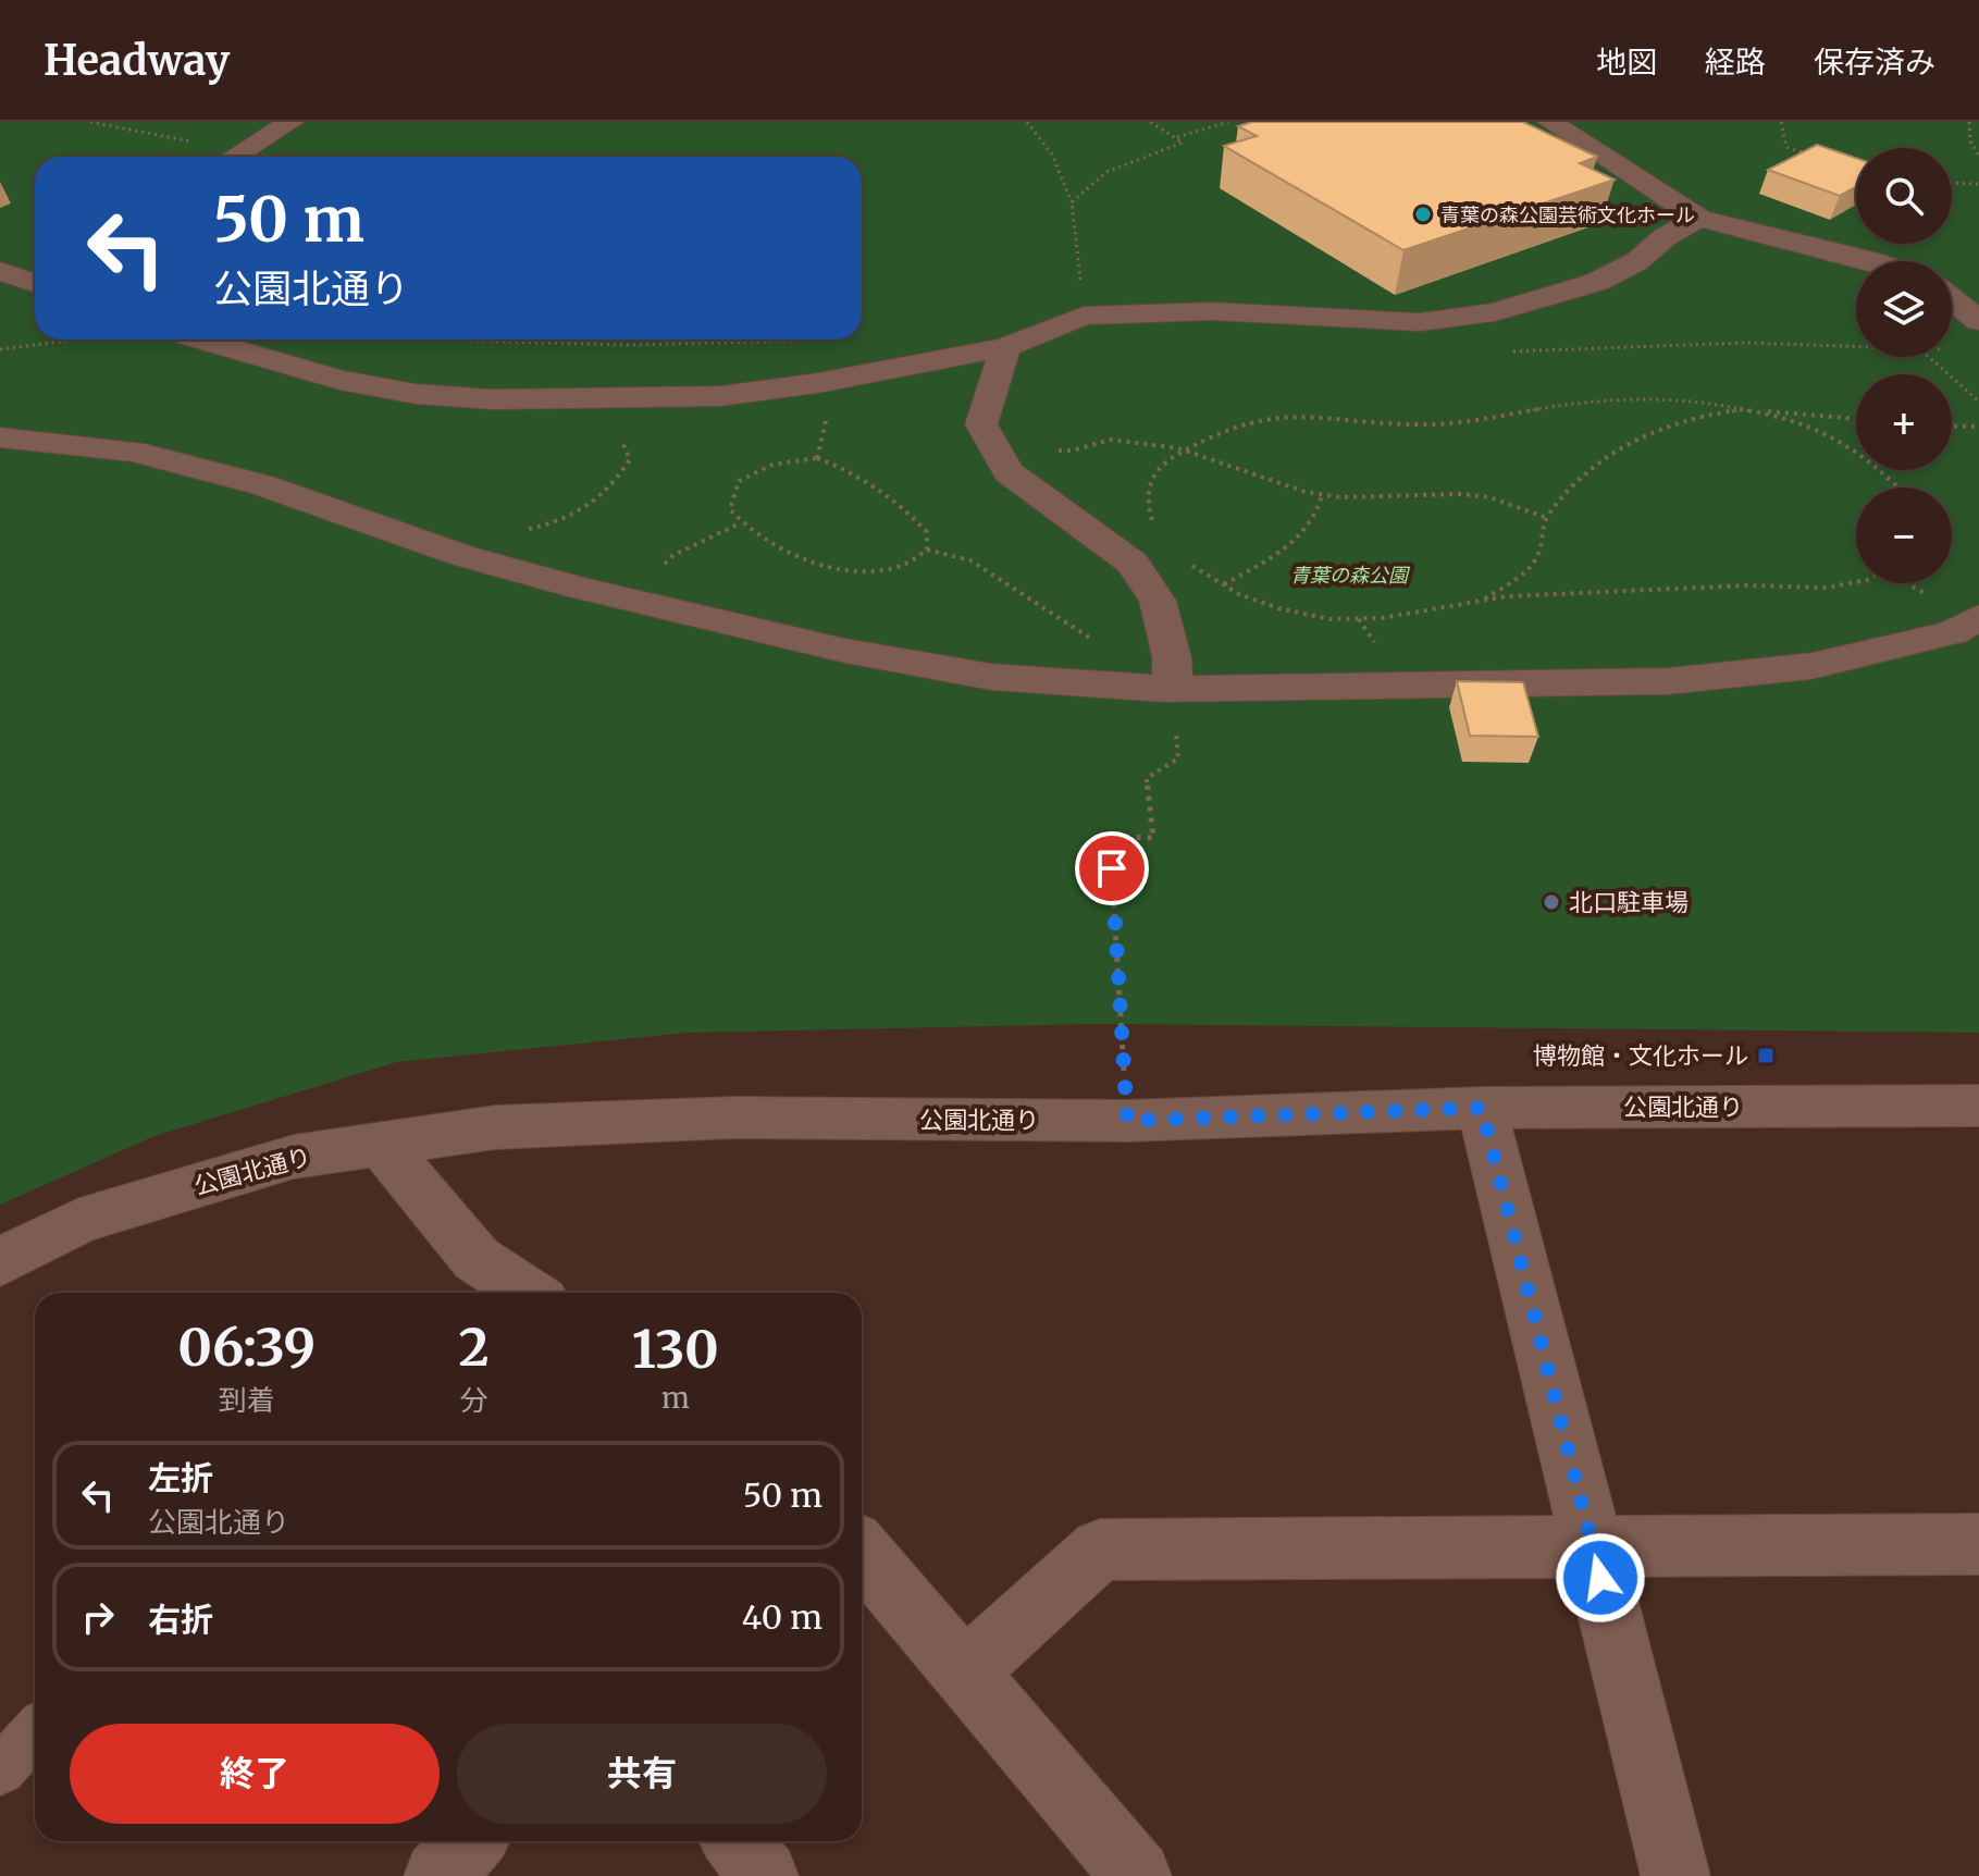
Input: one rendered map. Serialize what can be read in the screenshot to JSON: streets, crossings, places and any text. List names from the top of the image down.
{
  "streets": {
    "street": ["公園北通り"]
  },
  "parks": ["青葉の森公園"],
  "places": {
    "other": ["青葉の森公園芸術文化ホール", "北口駐車場"],
    "transit": ["博物館・文化ホール"]
  },
  "page": {
    "header": "Headway",
    "nav": ["地図", "経路", "保存済み"],
    "map_buttons": ["+", "−"],
    "turn": ["50 m", "公園北通り"],
    "eta": [
      "06:39",
      "到着",
      "2",
      "分",
      "130",
      "m"
    ],
    "list": [
      {
        "name": "左折",
        "note": "公園北通り",
        "value": "50 m"
      },
      {
        "name": "右折",
        "value": "40 m"
      }
    ],
    "buttons": ["終了", "共有"]
  }
}
